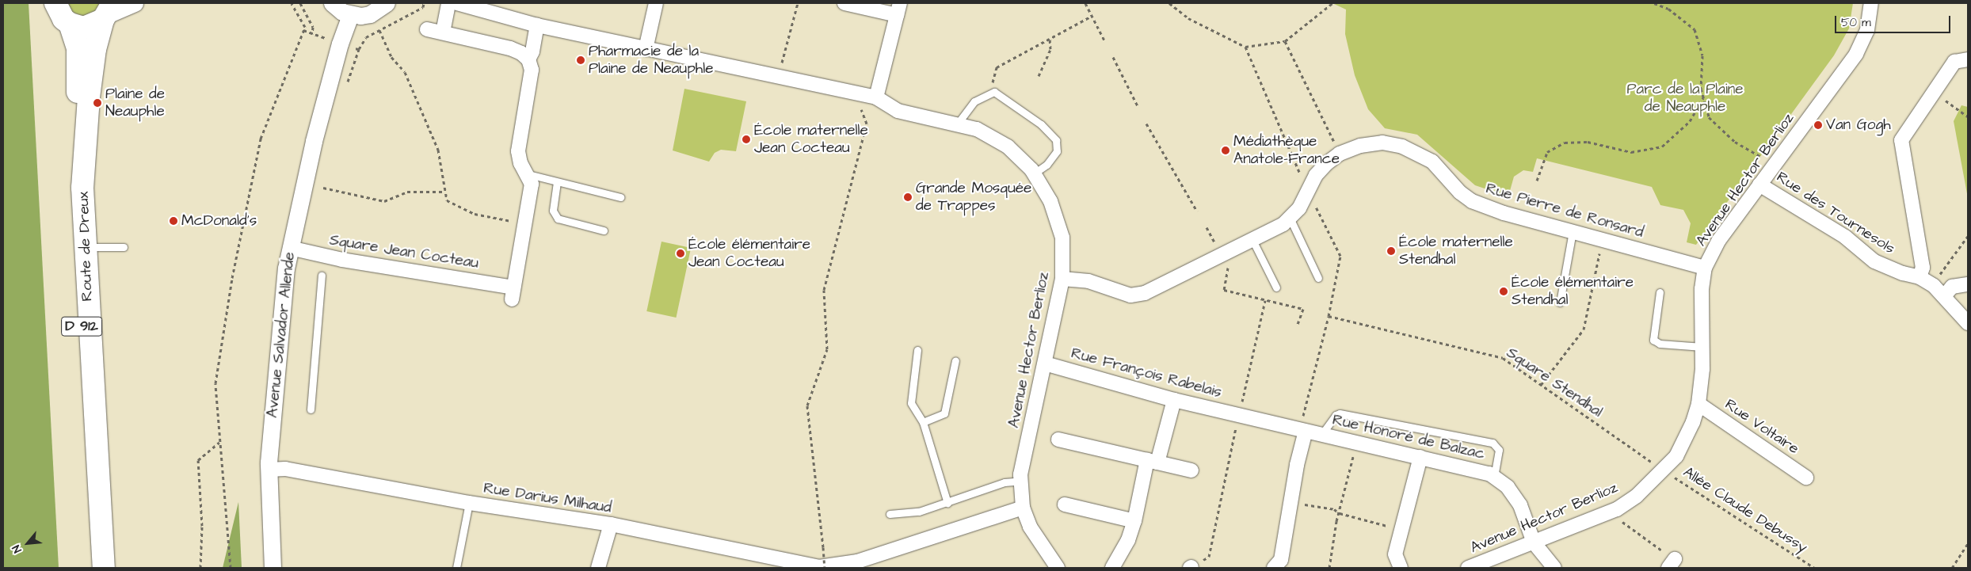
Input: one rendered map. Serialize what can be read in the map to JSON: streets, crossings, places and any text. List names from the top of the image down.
{
  "streets": {
    "main road": ["Route de Dreux", "D 912"],
    "street": [
      "Avenue Hector Berlioz",
      "Rue Pierre de Ronsard",
      "Rue des Tournesols",
      "Square Jean Cocteau",
      "Avenue Salvador Allende",
      "Rue François Rabelais",
      "Rue Voltaire",
      "Rue Honoré de Balzac",
      "Rue Darius Milhaud"
    ],
    "path": ["Square Stendhal", "Allée Claude Debussy"]
  },
  "crossings": [
    ["Avenue Hector Berlioz", "Rue Pierre de Ronsard"],
    ["Avenue Hector Berlioz", "Rue des Tournesols"],
    ["Avenue Hector Berlioz", "Rue François Rabelais"],
    ["Avenue Hector Berlioz", "Square Stendhal"],
    ["Avenue Hector Berlioz", "Rue Voltaire"],
    ["Avenue Hector Berlioz", "Rue Honoré de Balzac"],
    ["Avenue Hector Berlioz", "Rue Darius Milhaud"],
    ["Avenue Hector Berlioz", "Allée Claude Debussy"],
    ["Square Jean Cocteau", "Avenue Salvador Allende"],
    ["Avenue Salvador Allende", "Rue Darius Milhaud"],
    ["Rue François Rabelais", "Rue Honoré de Balzac"],
    ["Square Stendhal", "Allée Claude Debussy"]
  ],
  "parks": ["Parc de la Plaine de Neauphle"],
  "places": [
    "Pharmacie de la Plaine de Neauphle",
    "Plaine de Neauphle",
    "Van Gogh",
    "École maternelle Jean Cocteau",
    "Médiathèque Anatole-France",
    "Grande Mosquée de Trappes",
    "McDonald's",
    "École maternelle Stendhal",
    "École élémentaire Jean Cocteau",
    "École élémentaire Stendhal"
  ],
  "scale_bar": "50 m",
  "north": "bottom left"
}
